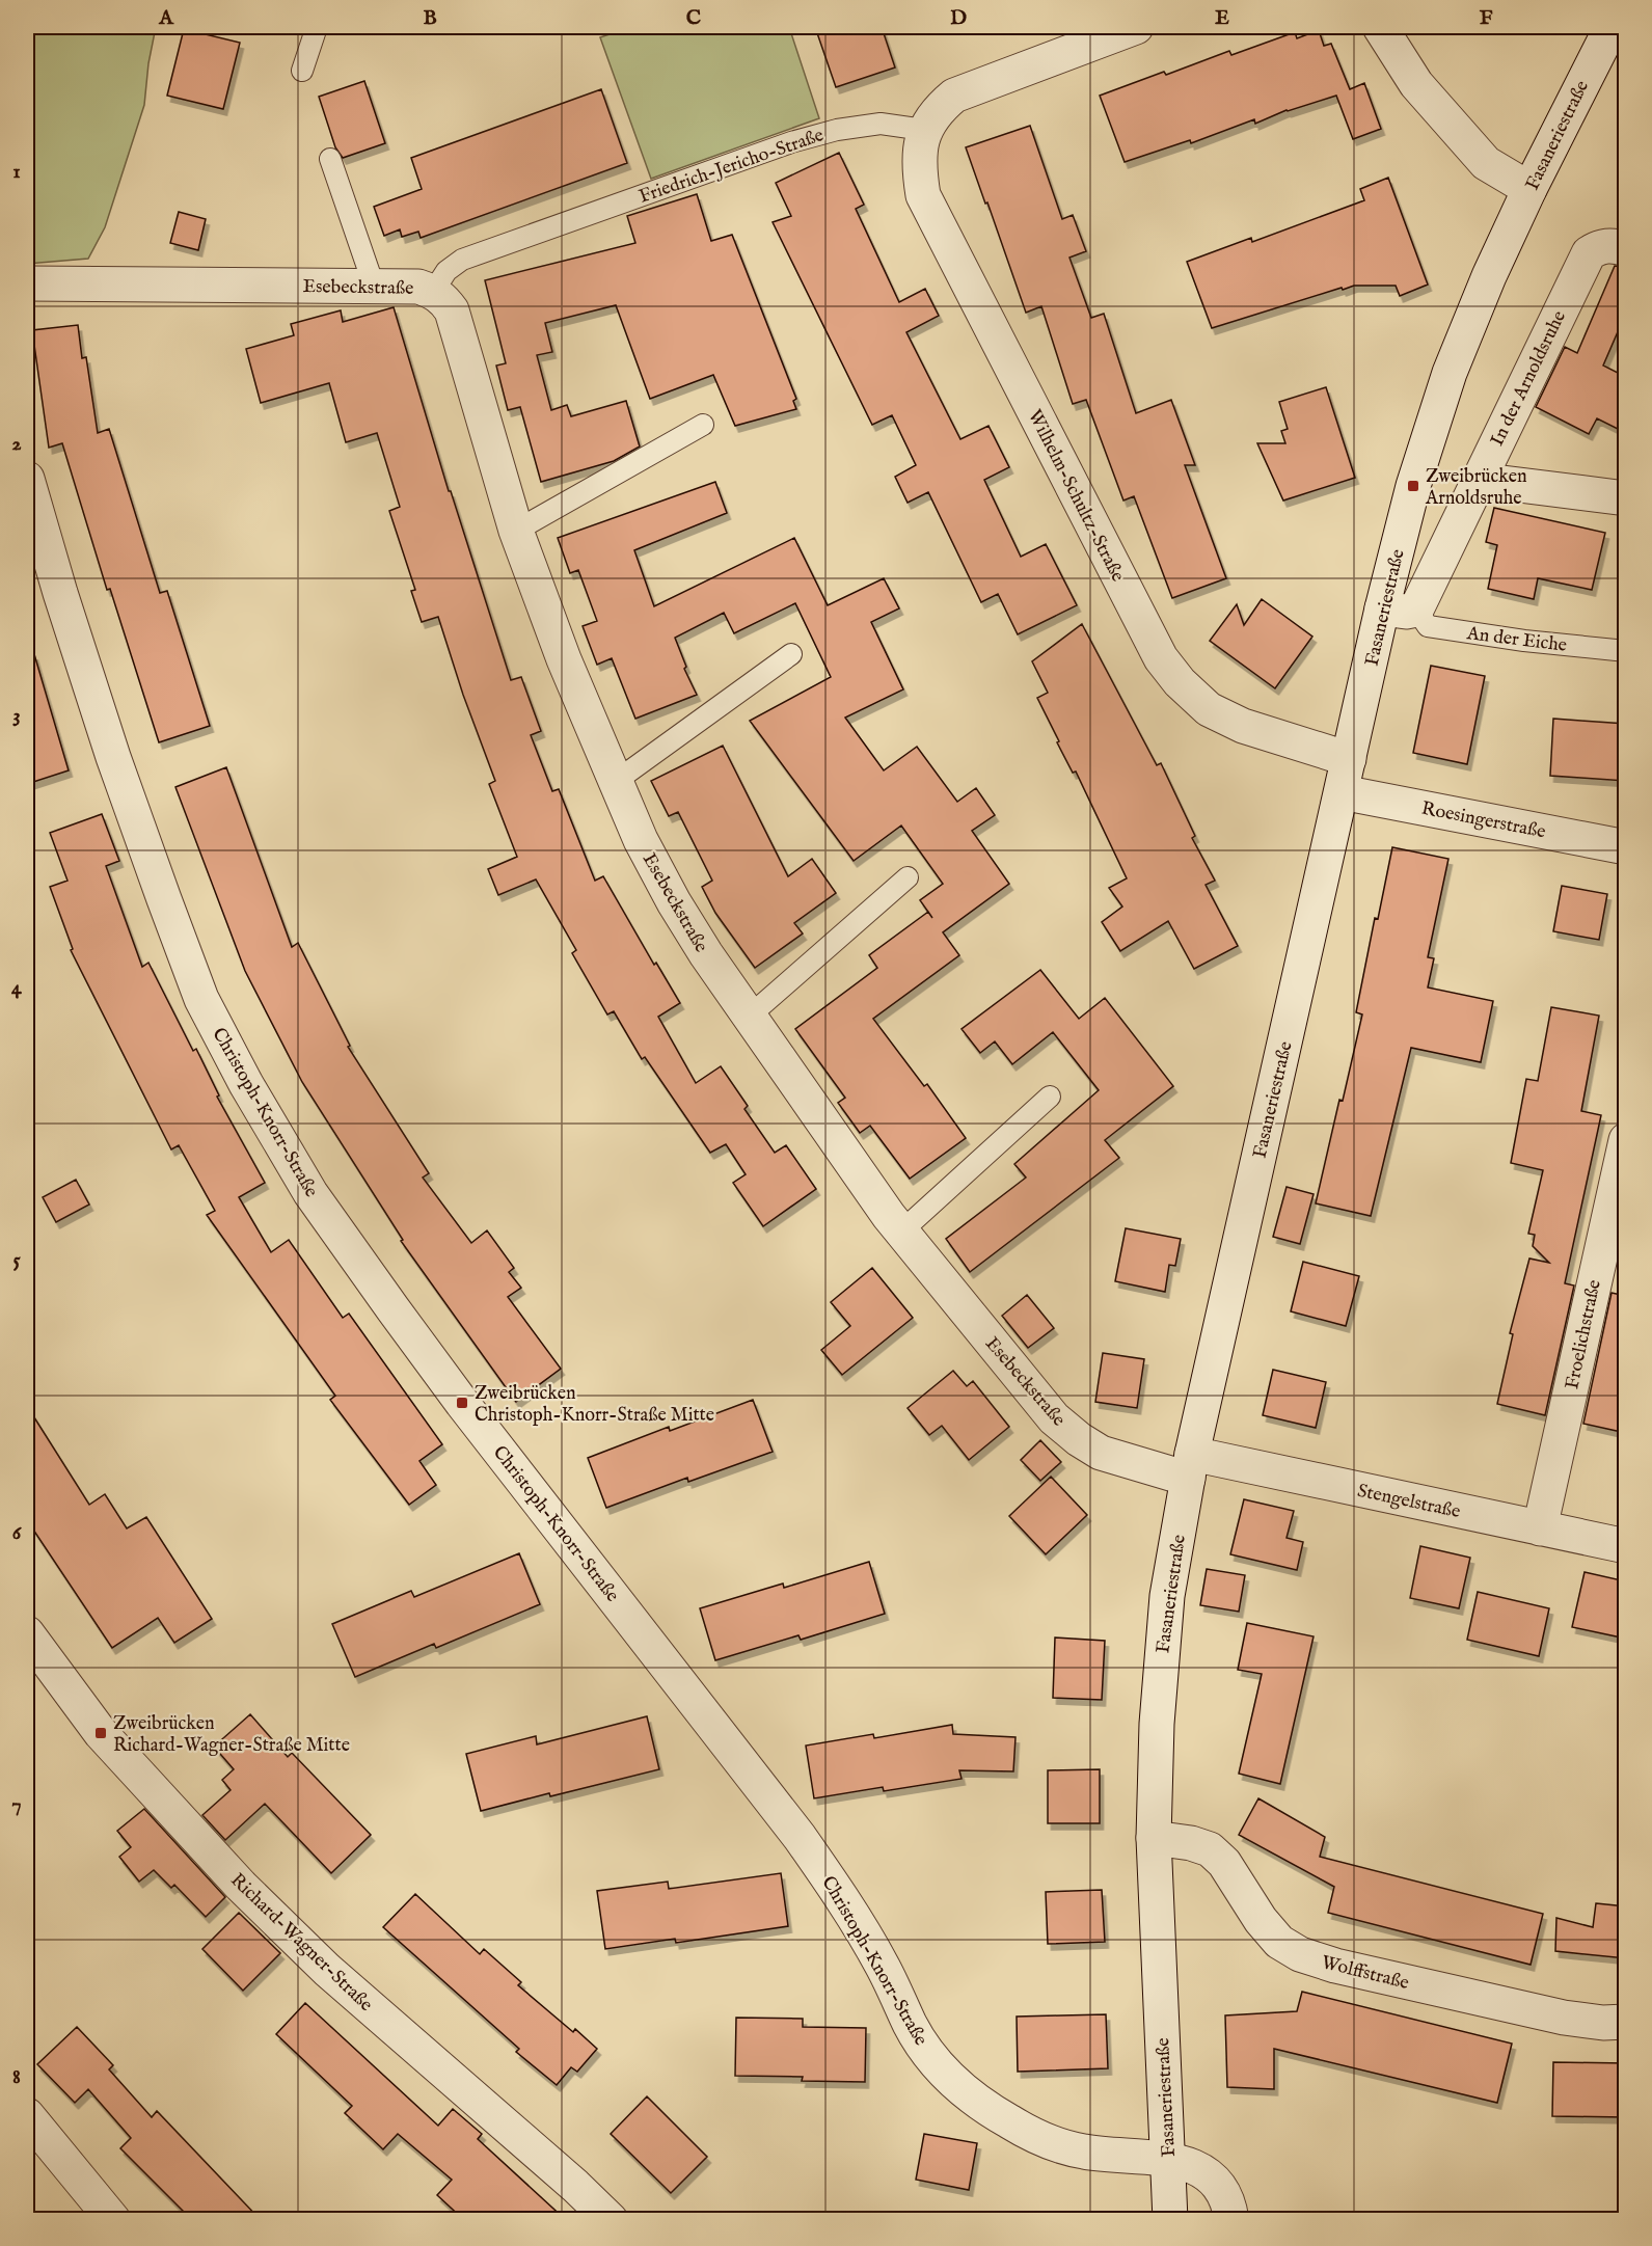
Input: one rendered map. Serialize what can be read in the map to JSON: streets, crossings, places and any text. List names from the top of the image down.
{
  "streets": {
    "street": [
      "Fasaneriestraße",
      "Esebeckstraße",
      "In der Arnoldsruhe",
      "Wilhelm-Schultz-Straße",
      "Roesingerstraße",
      "Christoph-Knorr-Straße",
      "Froelichstraße",
      "Stengelstraße",
      "Richard-Wagner-Straße",
      "Wolffstraße"
    ],
    "lane": ["Friedrich-Jericho-Straße", "An der Eiche"]
  },
  "crossings": [
    ["Fasaneriestraße", "Esebeckstraße"],
    ["Fasaneriestraße", "Wilhelm-Schultz-Straße"],
    ["Fasaneriestraße", "Roesingerstraße"],
    ["Fasaneriestraße", "Christoph-Knorr-Straße"],
    ["Fasaneriestraße", "Stengelstraße"],
    ["Fasaneriestraße", "Wolffstraße"],
    ["Friedrich-Jericho-Straße", "Esebeckstraße"],
    ["Friedrich-Jericho-Straße", "Wilhelm-Schultz-Straße"],
    ["Esebeckstraße", "Stengelstraße"],
    ["In der Arnoldsruhe", "An der Eiche"],
    ["Froelichstraße", "Stengelstraße"]
  ],
  "places": {
    "transit": ["Zweibrücken Arnoldsruhe", "Zweibrücken Christoph-Knorr-Straße Mitte", "Zweibrücken Richard-Wagner-Straße Mitte"]
  },
  "grid": {
    "columns": [
      "A",
      "B",
      "C",
      "D",
      "E",
      "F"
    ],
    "rows": [
      "1",
      "2",
      "3",
      "4",
      "5",
      "6",
      "7",
      "8"
    ]
  }
}
